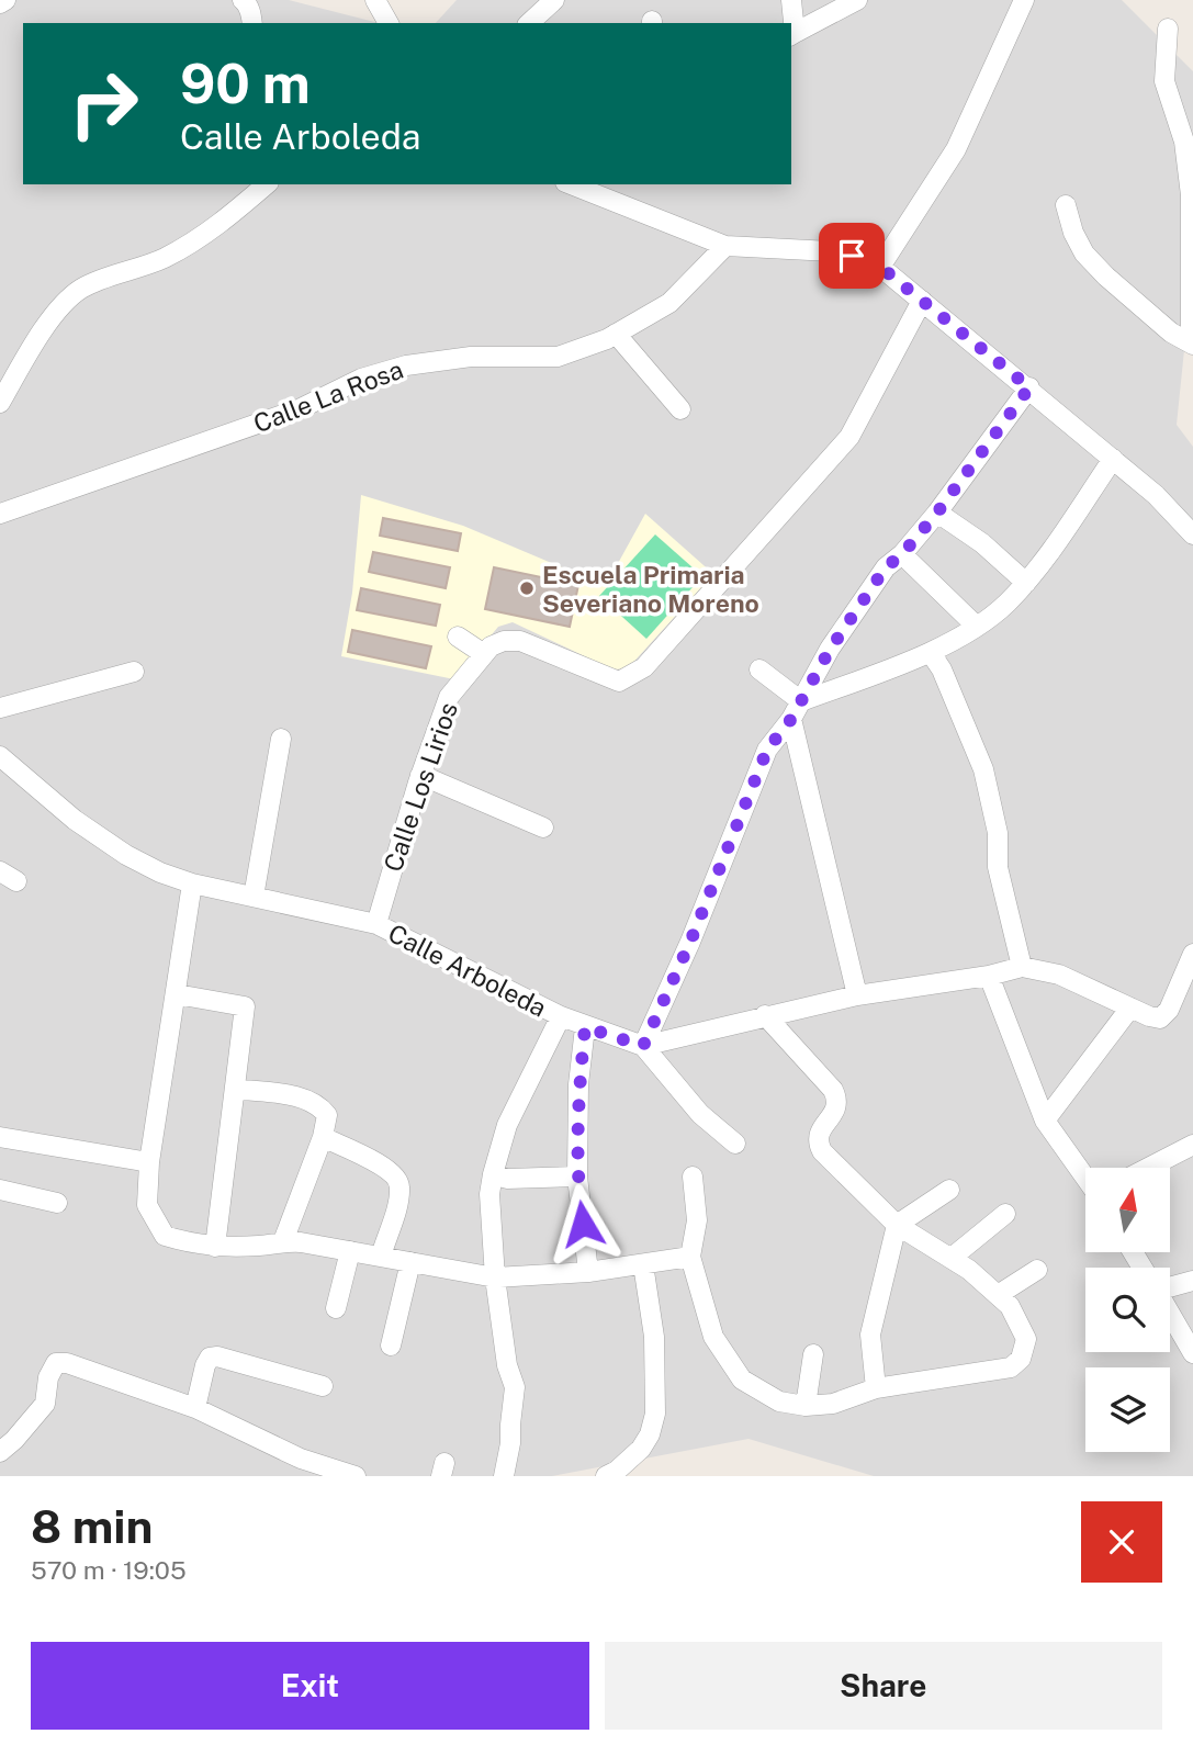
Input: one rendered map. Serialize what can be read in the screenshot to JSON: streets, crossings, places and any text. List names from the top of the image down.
{
  "streets": {
    "street": ["Calle La Rosa", "Calle Los Lirios", "Calle Arboleda"]
  },
  "crossings": [
    ["Calle Los Lirios", "Calle Arboleda"]
  ],
  "places": ["Escuela Primaria Severiano Moreno"],
  "north": "top",
  "page": {
    "turn": ["90 m", "Calle Arboleda"],
    "heading": ["8 min", "570 m · 19:05"],
    "buttons": ["Exit", "Share"]
  }
}
